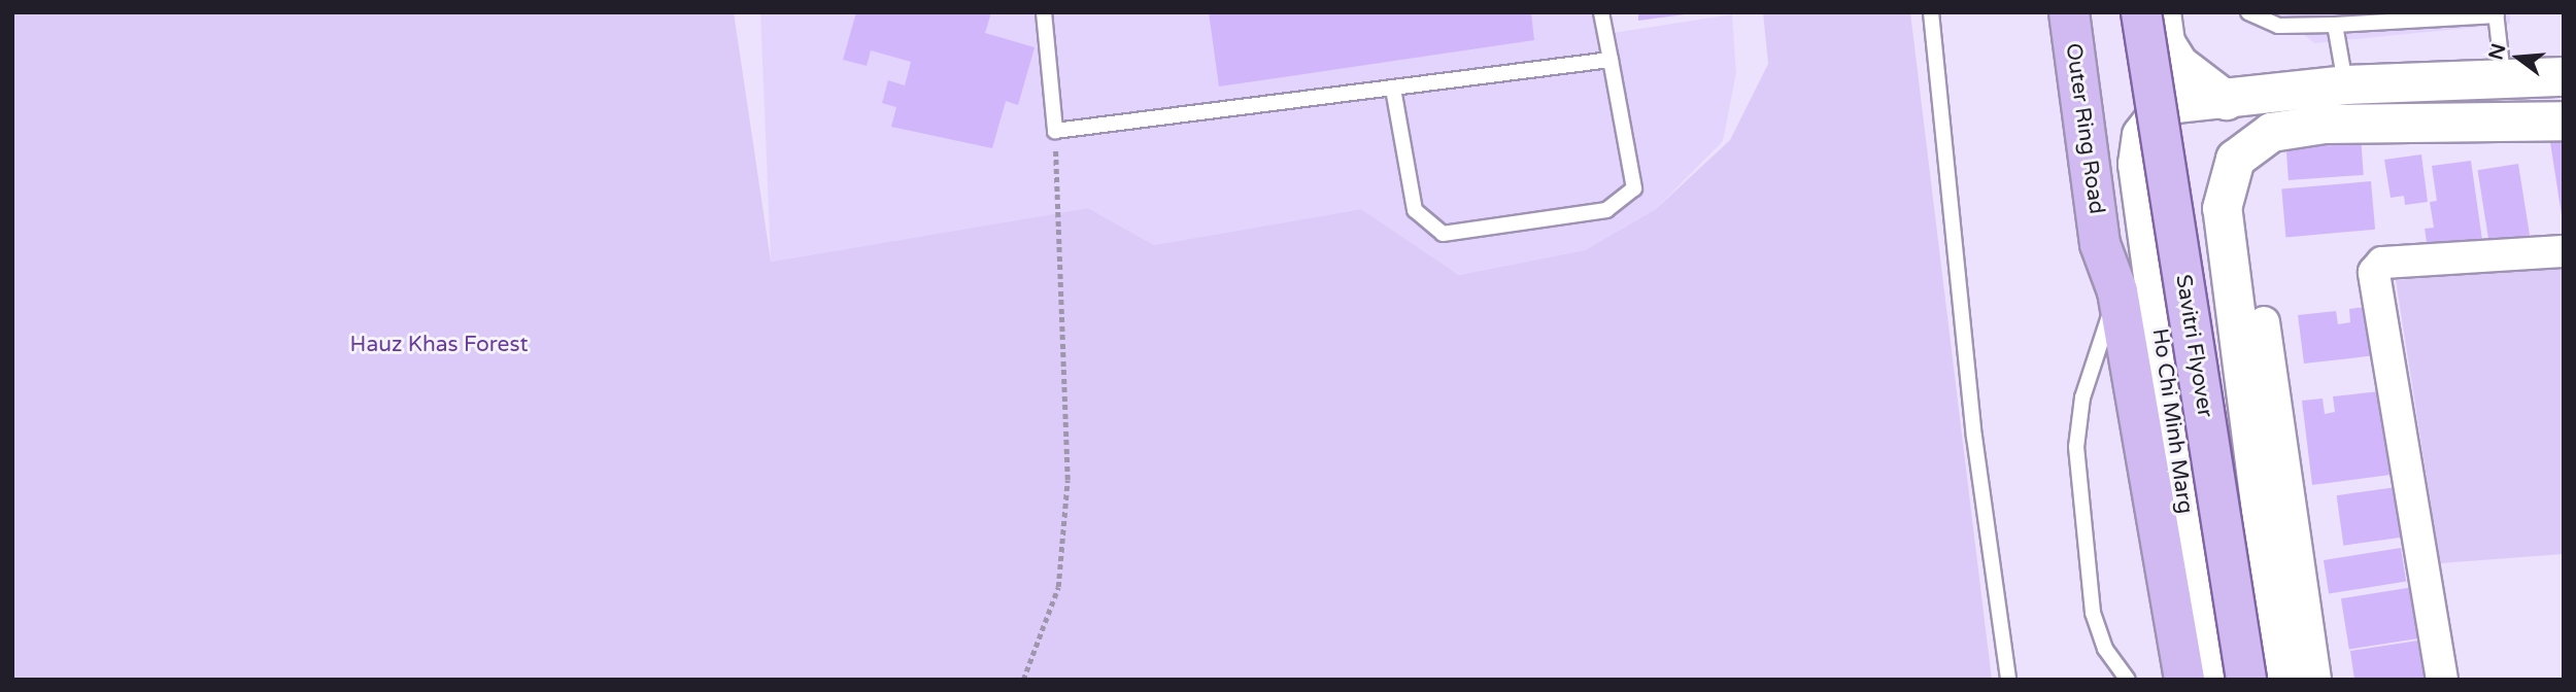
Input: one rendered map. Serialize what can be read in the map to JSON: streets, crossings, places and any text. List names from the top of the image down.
{
  "streets": {
    "main road": ["Outer Ring Road", "Savitri Flyover", "Ho Chi Minh Marg"]
  },
  "crossings": [
    ["Outer Ring Road", "Ho Chi Minh Marg"]
  ],
  "parks": ["Hauz Khas Forest"],
  "north": "left"
}
